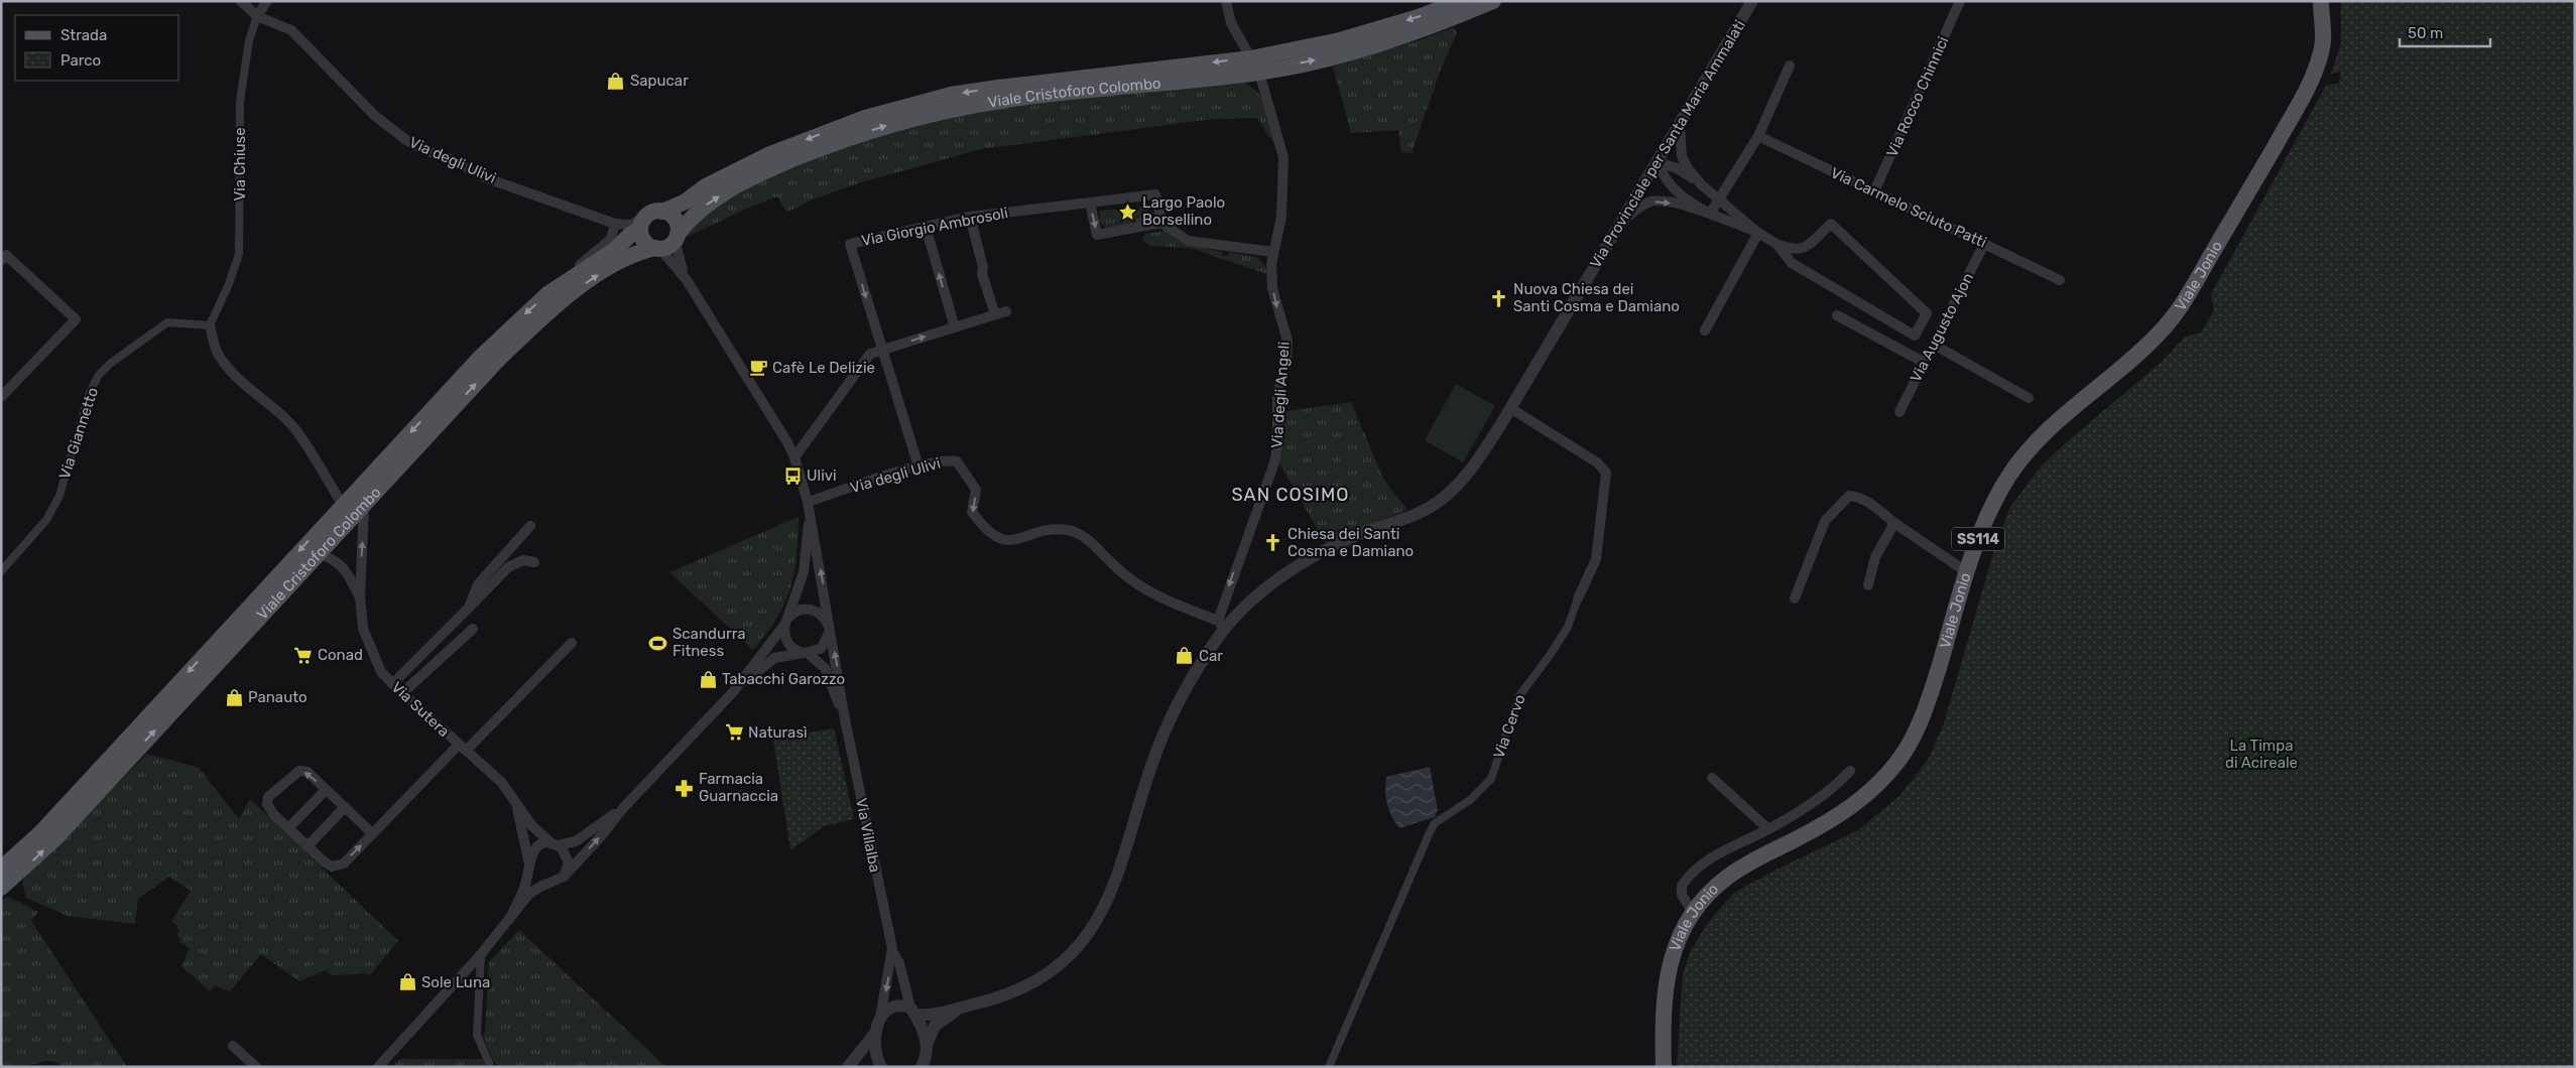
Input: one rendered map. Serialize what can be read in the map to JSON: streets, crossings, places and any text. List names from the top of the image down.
{
  "streets": {
    "main road": ["Viale Cristoforo Colombo", "Viale Jonio", "SS114"],
    "street": [
      "Via Rocco Chinnici",
      "Via Provinciale per Santa Maria Ammalati",
      "Via degli Ulivi",
      "Via Chiuse",
      "Via Carmelo Sciuto Patti",
      "Via Giorgio Ambrosoli",
      "Via Augusto Ajon",
      "Via degli Angeli",
      "Via Giannetto",
      "Via Sutera",
      "Via Cervo",
      "Via Villalba"
    ]
  },
  "crossings": [
    ["Viale Cristoforo Colombo", "Via degli Ulivi"],
    ["Viale Cristoforo Colombo", "Via degli Angeli"],
    ["Via Rocco Chinnici", "Via Carmelo Sciuto Patti"],
    ["Via Provinciale per Santa Maria Ammalati", "Via degli Ulivi"],
    ["Via Provinciale per Santa Maria Ammalati", "Via degli Angeli"],
    ["Via Provinciale per Santa Maria Ammalati", "Via Cervo"],
    ["Via degli Ulivi", "Via Chiuse"],
    ["Via degli Ulivi", "Via degli Angeli"],
    ["Via Chiuse", "Via Giannetto"],
    ["Via Carmelo Sciuto Patti", "Via Augusto Ajon"]
  ],
  "one_way": ["Via degli Ulivi", "Via degli Angeli"],
  "districts": ["SAN COSIMO"],
  "parks": ["La Timpa di Acireale"],
  "places": {
    "shop": [
      "Sapucar",
      "Car",
      "Tabacchi Garozzo",
      "Panauto",
      "Sole Luna"
    ],
    "place": ["Largo Paolo Borsellino"],
    "church": ["Nuova Chiesa dei Santi Cosma e Damiano", "Chiesa dei Santi Cosma e Damiano"],
    "cafe": ["Cafè Le Delizie"],
    "bus stop": ["Ulivi"],
    "sports": ["Scandurra Fitness"],
    "supermarket": ["Conad", "Naturasì"],
    "pharmacy": ["Farmacia Guarnaccia"]
  },
  "legend": ["Strada", "Parco"],
  "scale_bar": "50 m"
}
